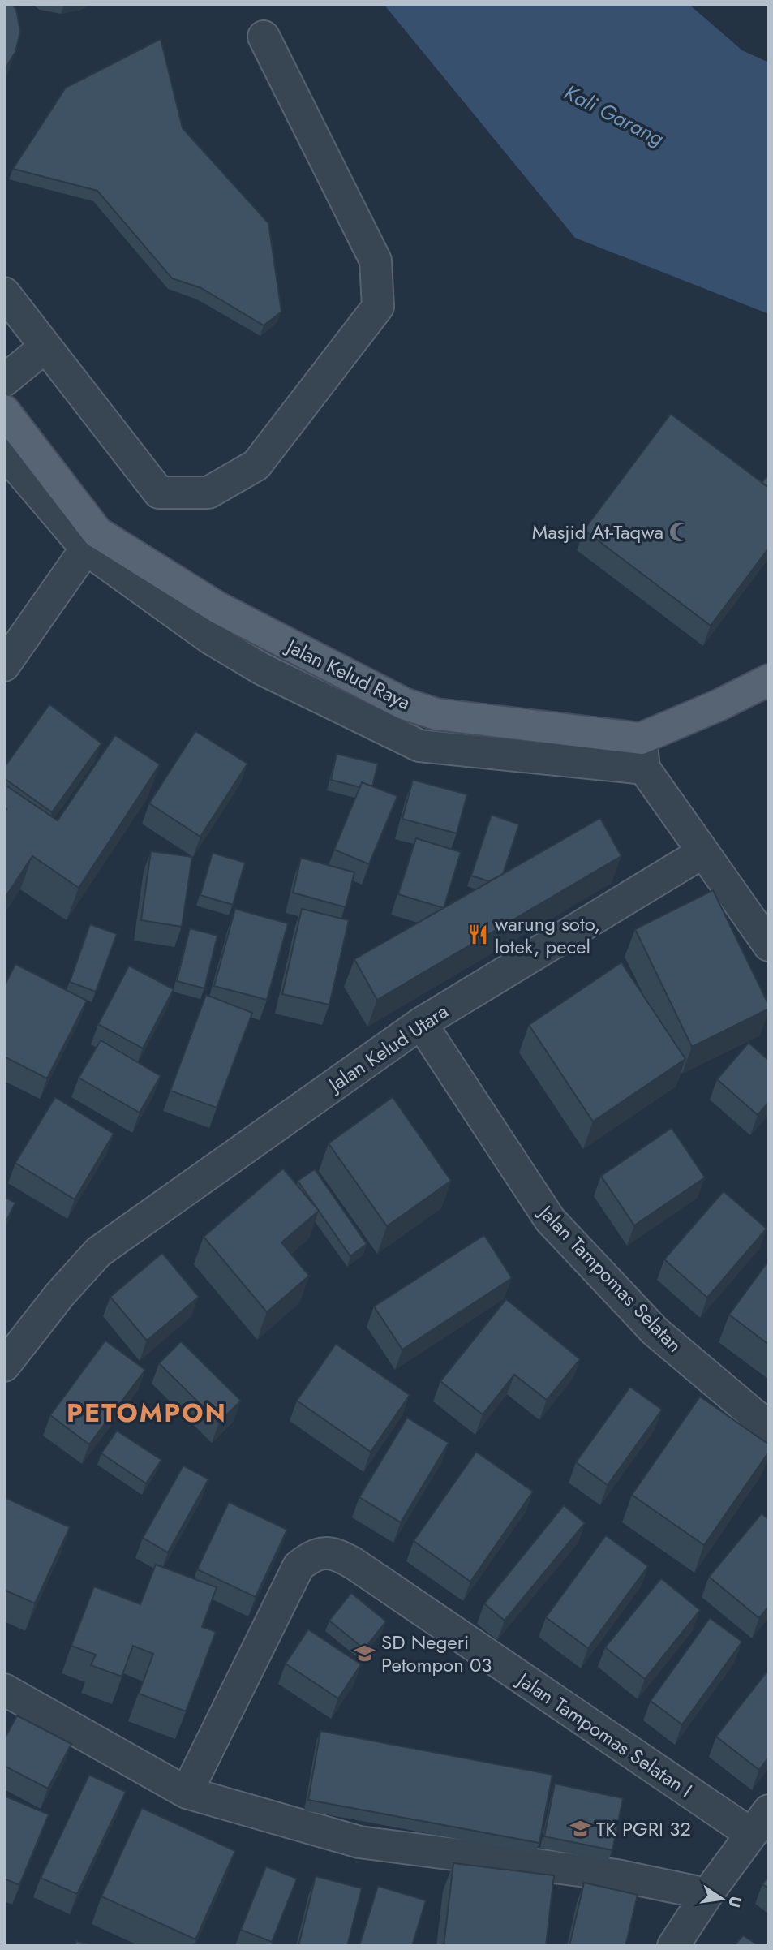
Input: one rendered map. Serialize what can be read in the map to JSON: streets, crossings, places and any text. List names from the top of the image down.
{
  "streets": {
    "main road": ["Jalan Kelud Raya"],
    "street": ["Jalan Kelud Utara", "Jalan Tampomas Selatan", "Jalan Tampomas Selatan I"]
  },
  "crossings": [
    ["Jalan Kelud Utara", "Jalan Tampomas Selatan"]
  ],
  "districts": ["PETOMPON"],
  "water": ["Kali Garang"],
  "places": {
    "mosque": ["Masjid At-Taqwa"],
    "restaurant": ["warung soto, lotek, pecel"],
    "school or university": ["SD Negeri Petompon 03", "TK PGRI 32"]
  },
  "north": "right"
}
